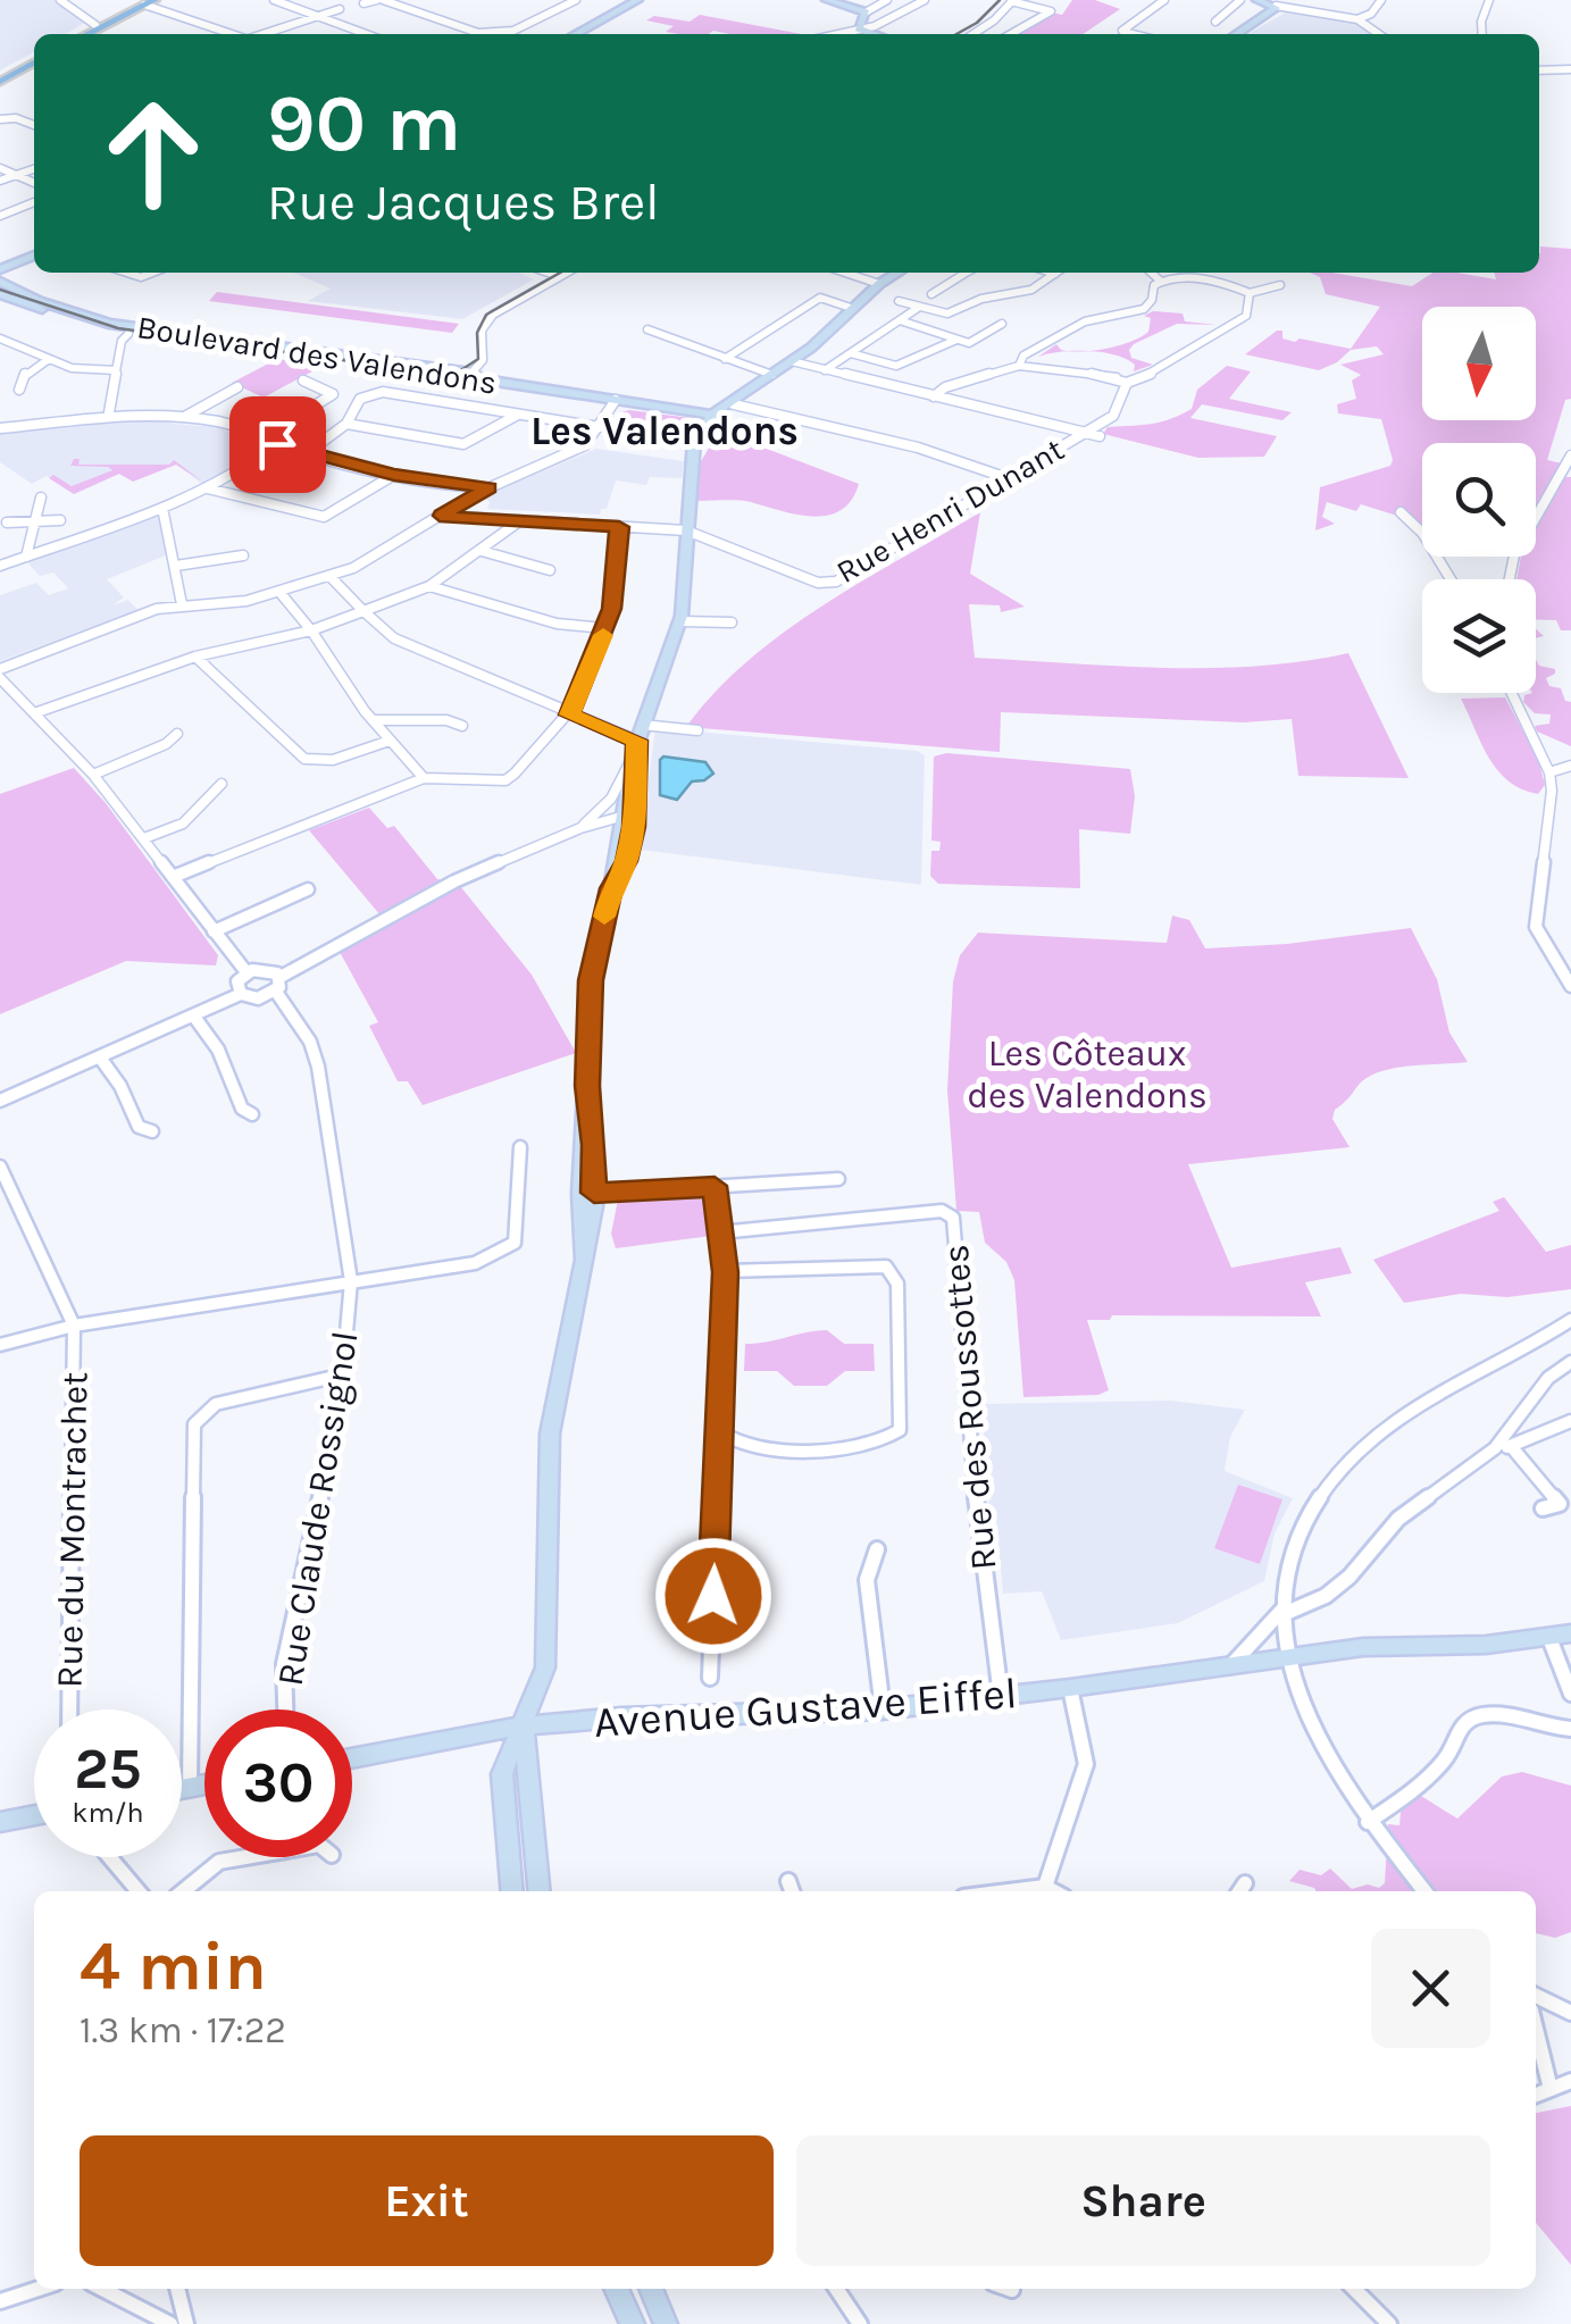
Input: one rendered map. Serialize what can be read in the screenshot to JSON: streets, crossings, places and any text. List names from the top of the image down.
{
  "streets": {
    "main road": ["Boulevard des Valendons", "Avenue Gustave Eiffel"],
    "street": [
      "Rue Henri Dunant",
      "Rue des Roussottes",
      "Rue Claude Rossignol",
      "Rue du Montrachet"
    ]
  },
  "crossings": [
    ["Rue des Roussottes", "Avenue Gustave Eiffel"]
  ],
  "districts": ["Les Valendons"],
  "parks": ["Les Côteaux des Valendons"],
  "north": "bottom",
  "page": {
    "turn": ["90 m", "Rue Jacques Brel"],
    "speed": "25 km/h",
    "limit": "30",
    "heading": ["4 min", "1.3 km · 17:22"],
    "buttons": ["Exit", "Share"]
  }
}
